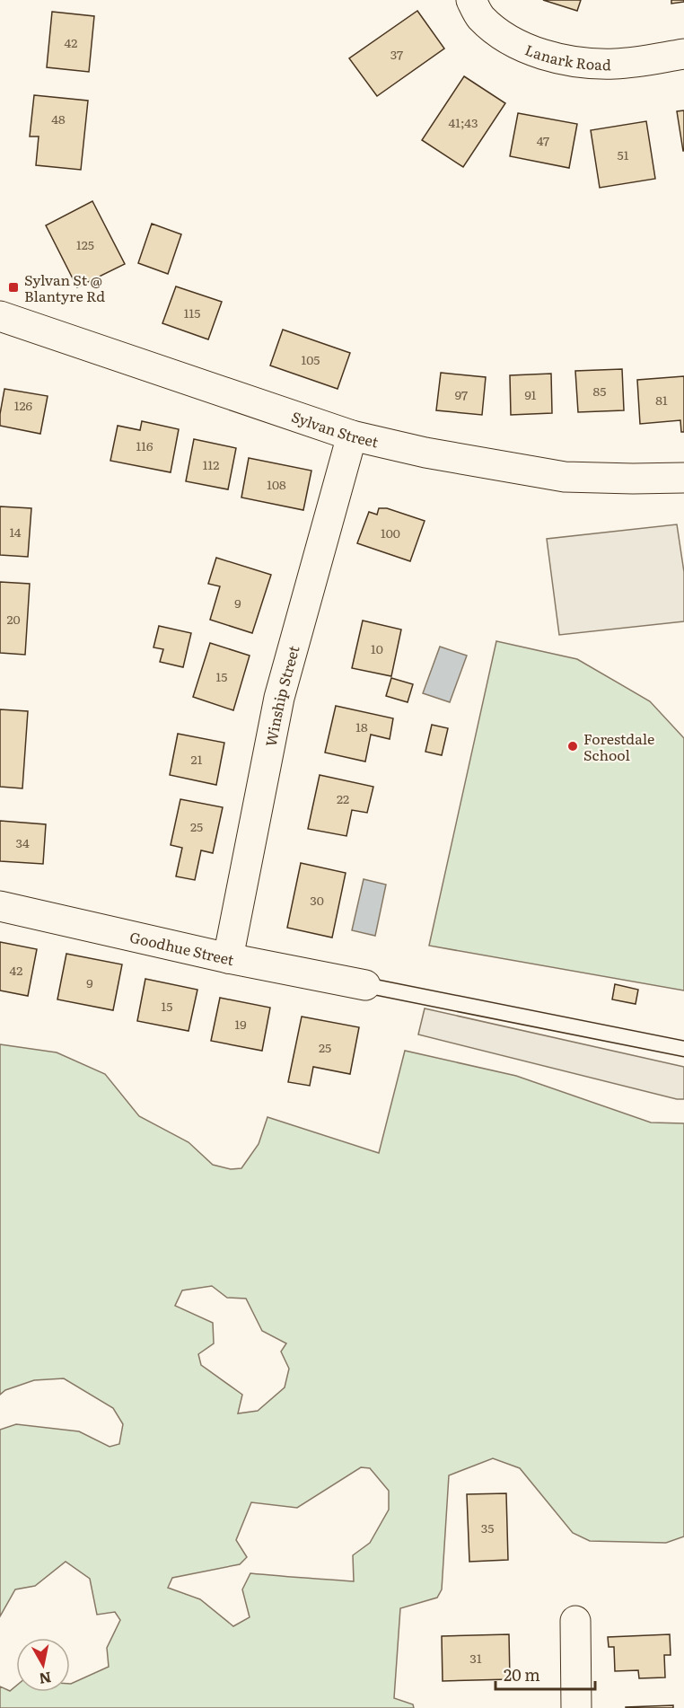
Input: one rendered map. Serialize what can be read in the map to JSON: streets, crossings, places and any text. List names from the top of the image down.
{
  "streets": {
    "street": [
      "Lanark Road",
      "Sylvan Street",
      "Winship Street",
      "Goodhue Street"
    ]
  },
  "crossings": [
    ["Sylvan Street", "Winship Street"],
    ["Winship Street", "Goodhue Street"]
  ],
  "places": {
    "transit": ["Sylvan St @ Blantyre Rd"],
    "other": ["Forestdale School"]
  },
  "house_numbers": [
    "42",
    "37",
    "48",
    "41;43",
    "47",
    "51",
    "125",
    "115",
    "105",
    "85",
    "97",
    "91",
    "81",
    "126",
    "116",
    "112",
    "108",
    "14",
    "100",
    "9",
    "20",
    "10",
    "15",
    "18",
    "21",
    "22",
    "25",
    "34",
    "30",
    "42",
    "9",
    "15",
    "19",
    "25",
    "35",
    "31"
  ],
  "scale_bar": "20 m",
  "north": "bottom"
}
